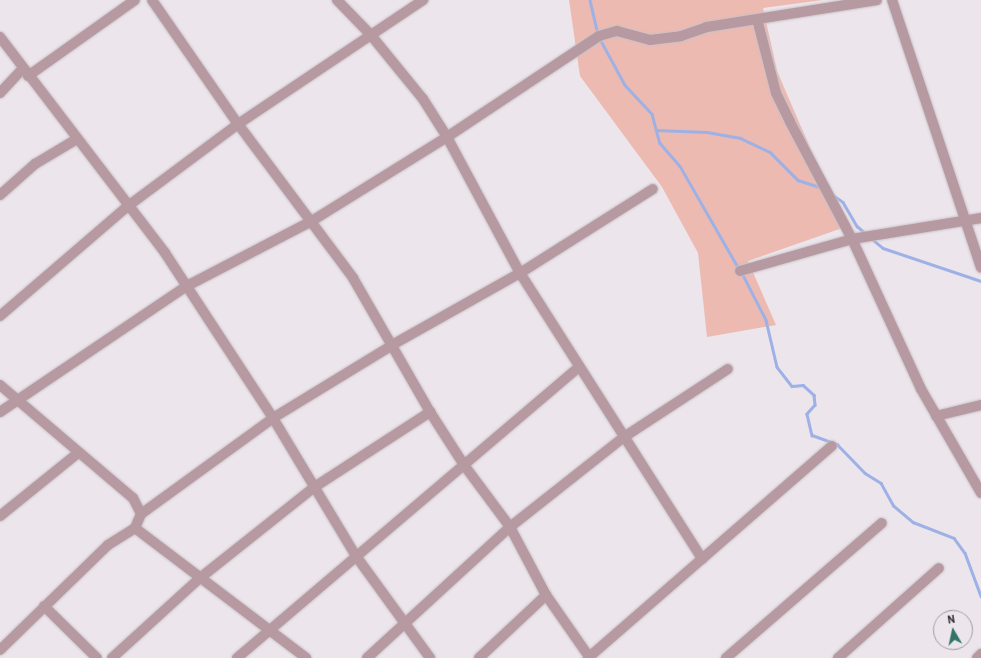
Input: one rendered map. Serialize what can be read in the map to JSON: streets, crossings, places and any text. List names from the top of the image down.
{
  "north": "top"
}
